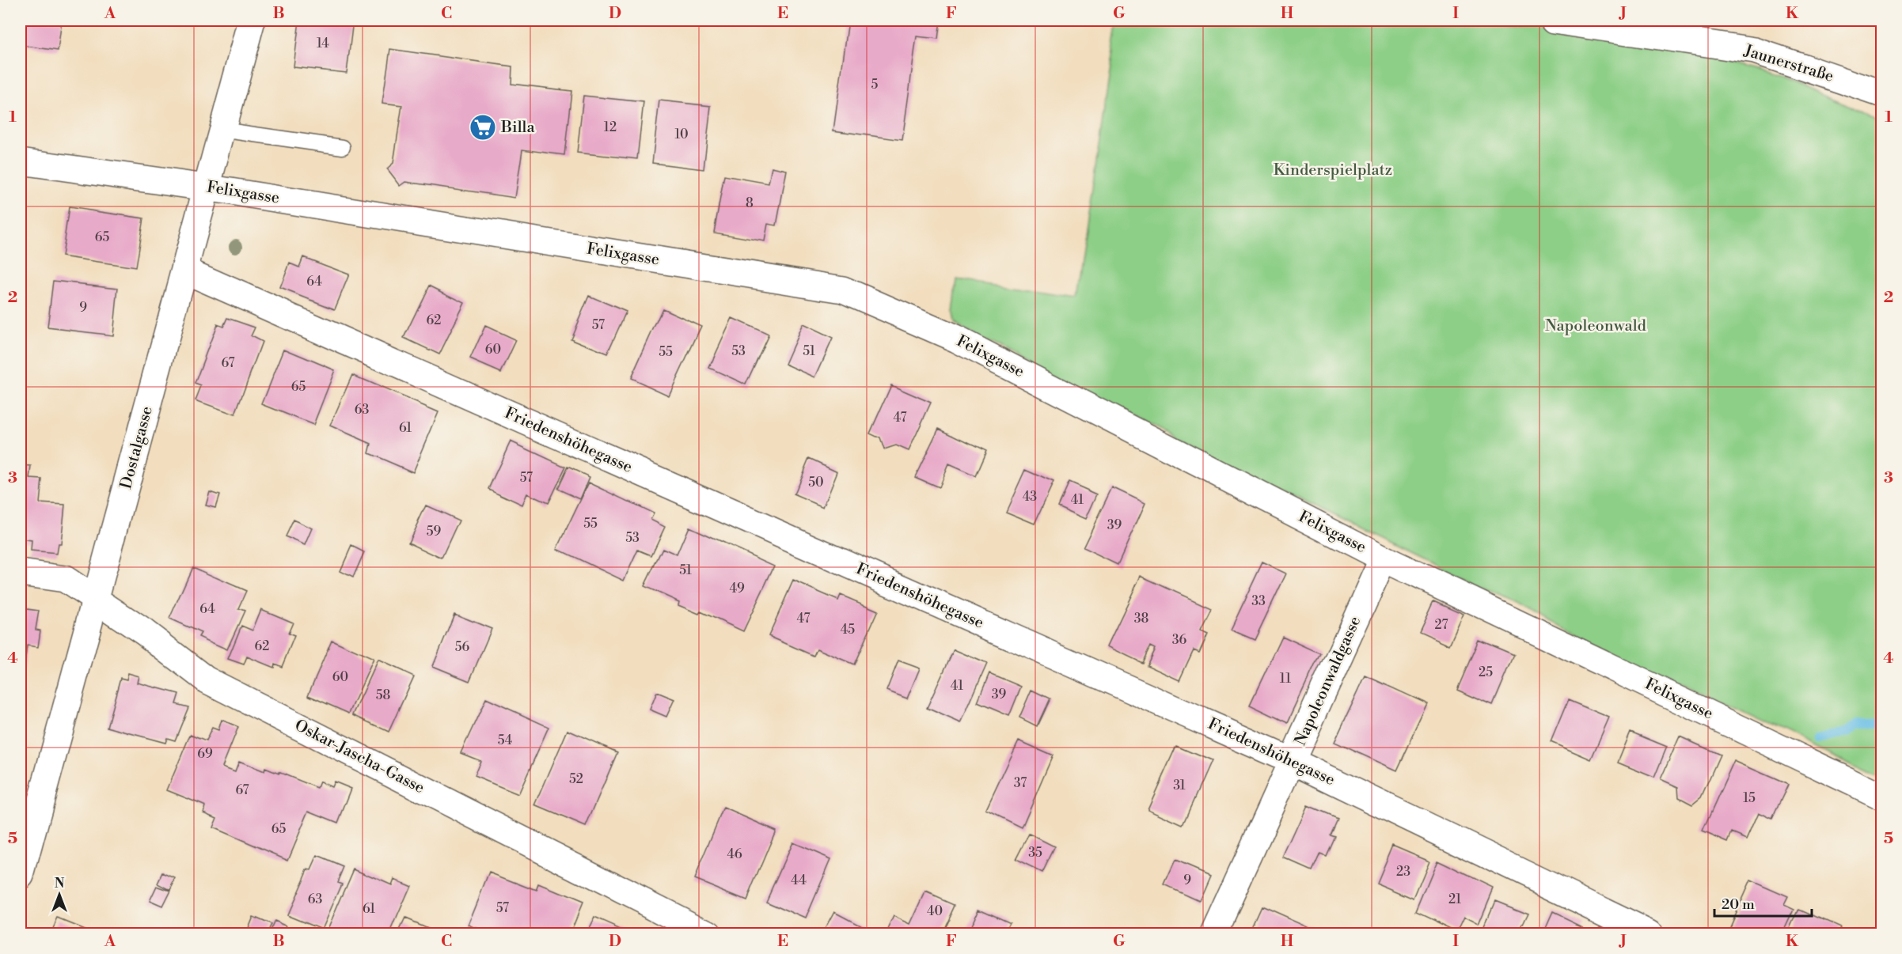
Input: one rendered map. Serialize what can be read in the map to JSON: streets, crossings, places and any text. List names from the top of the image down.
{
  "streets": {
    "street": [
      "Jaunerstraße",
      "Felixgasse",
      "Friedenshöhegasse",
      "Dostalgasse",
      "Napoleonwaldgasse",
      "Oskar-Jascha-Gasse"
    ]
  },
  "crossings": [
    ["Felixgasse", "Dostalgasse"],
    ["Felixgasse", "Napoleonwaldgasse"],
    ["Friedenshöhegasse", "Dostalgasse"],
    ["Friedenshöhegasse", "Napoleonwaldgasse"],
    ["Dostalgasse", "Oskar-Jascha-Gasse"]
  ],
  "parks": ["Kinderspielplatz", "Napoleonwald"],
  "places": {
    "supermarket": ["Billa"]
  },
  "house_numbers": [
    "14",
    "5",
    "12",
    "10",
    "8",
    "65",
    "64",
    "9",
    "62",
    "57",
    "60",
    "53",
    "51",
    "55",
    "67",
    "65",
    "63",
    "47",
    "61",
    "57",
    "50",
    "43",
    "41",
    "55",
    "39",
    "59",
    "53",
    "51",
    "49",
    "33",
    "64",
    "47",
    "38",
    "27",
    "45",
    "36",
    "62",
    "56",
    "25",
    "60",
    "11",
    "41",
    "39",
    "58",
    "54",
    "69",
    "52",
    "37",
    "31",
    "67",
    "15",
    "65",
    "35",
    "46",
    "23",
    "44",
    "9",
    "63",
    "21",
    "57",
    "61",
    "40"
  ],
  "scale_bar": "20 m",
  "north": "top",
  "grid": {
    "columns": [
      "A",
      "B",
      "C",
      "D",
      "E",
      "F",
      "G",
      "H",
      "I",
      "J",
      "K"
    ],
    "rows": [
      "1",
      "2",
      "3",
      "4",
      "5"
    ]
  }
}
